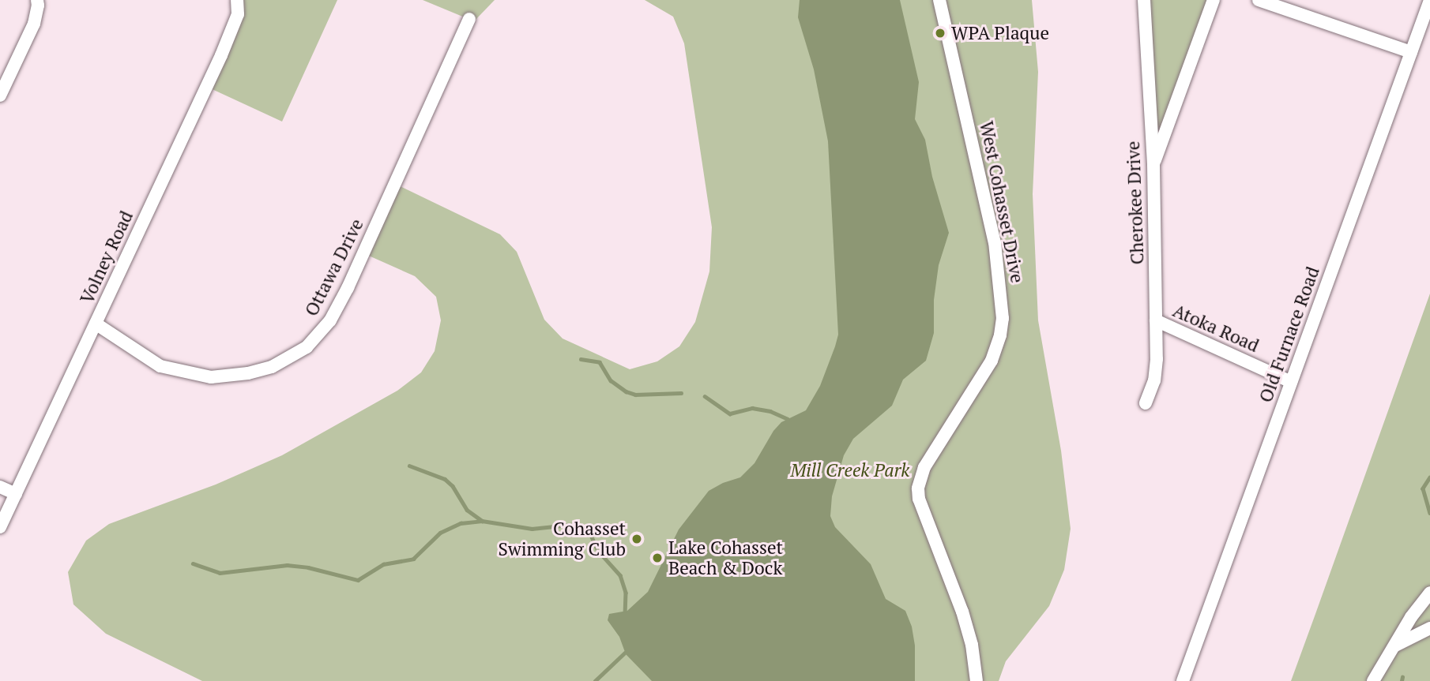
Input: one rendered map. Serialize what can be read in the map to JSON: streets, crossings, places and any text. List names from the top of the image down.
{
  "streets": {
    "street": [
      "West Cohasset Drive",
      "Cherokee Drive",
      "Volney Road",
      "Ottawa Drive",
      "Atoka Road",
      "Old Furnace Road"
    ]
  },
  "crossings": [
    ["Cherokee Drive", "Atoka Road"],
    ["Volney Road", "Ottawa Drive"],
    ["Atoka Road", "Old Furnace Road"]
  ],
  "parks": ["Mill Creek Park"],
  "places": ["WPA Plaque", "Cohasset Swimming Club", "Lake Cohasset Beach & Dock"]
}
